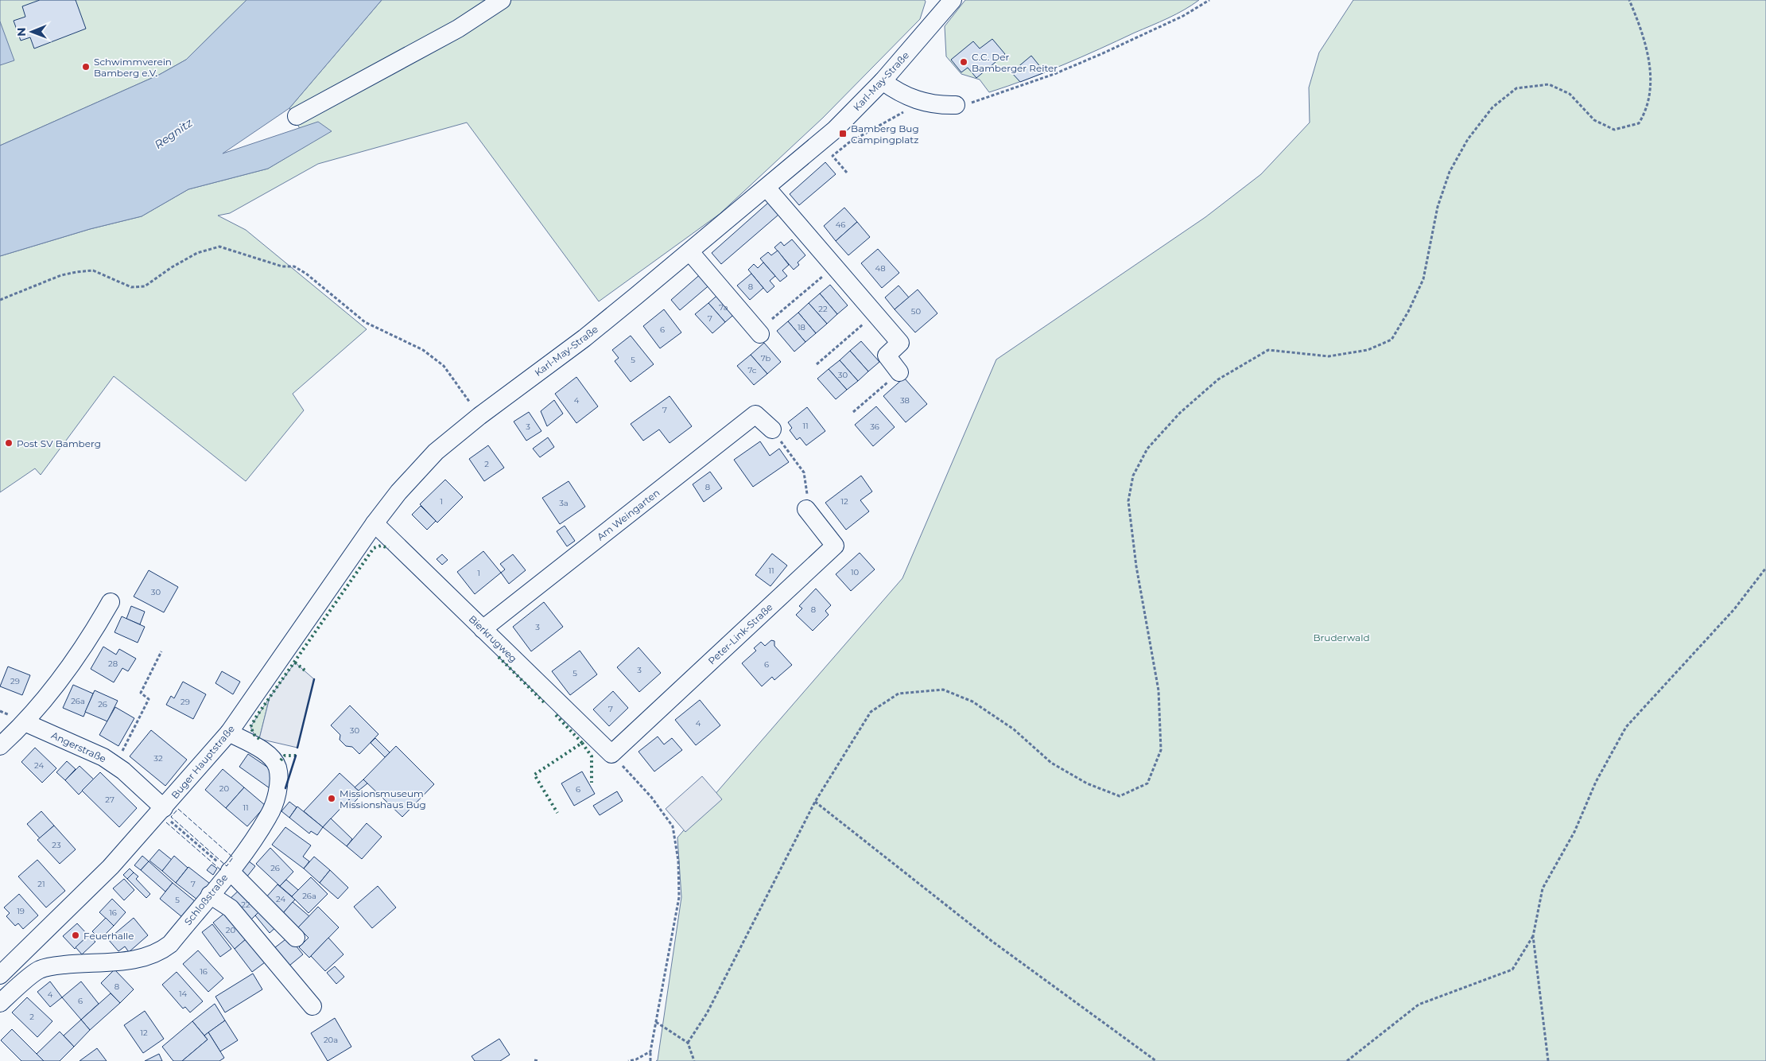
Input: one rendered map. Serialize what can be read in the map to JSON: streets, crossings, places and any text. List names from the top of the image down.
{
  "streets": {
    "street": [
      "Karl-May-Straße",
      "Am Weingarten",
      "Peter-Link-Straße",
      "Bierkrugweg",
      "Angerstraße",
      "Buger Hauptstraße",
      "Schloßstraße"
    ]
  },
  "crossings": [
    ["Karl-May-Straße", "Bierkrugweg"],
    ["Karl-May-Straße", "Buger Hauptstraße"],
    ["Am Weingarten", "Bierkrugweg"],
    ["Peter-Link-Straße", "Bierkrugweg"],
    ["Bierkrugweg", "Buger Hauptstraße"],
    ["Angerstraße", "Buger Hauptstraße"],
    ["Buger Hauptstraße", "Schloßstraße"]
  ],
  "water": ["Regnitz"],
  "parks": ["Bruderwald"],
  "places": {
    "other": [
      "C.C. Der Bamberger Reiter",
      "Schwimmverein Bamberg e.V.",
      "Post SV Bamberg",
      "Missionsmuseum Missionshaus Bug",
      "Feuerhalle"
    ],
    "transit": ["Bamberg Bug Campingplatz"]
  },
  "house_numbers": [
    "46",
    "48",
    "8",
    "7a",
    "22",
    "50",
    "7",
    "18",
    "6",
    "7b",
    "5",
    "7c",
    "30",
    "4",
    "38",
    "7",
    "11",
    "3",
    "36",
    "2",
    "8",
    "1",
    "12",
    "3a",
    "11",
    "10",
    "1",
    "30",
    "8",
    "3",
    "28",
    "6",
    "3",
    "5",
    "29",
    "26a",
    "29",
    "26",
    "7",
    "4",
    "30",
    "32",
    "24",
    "20",
    "6",
    "27",
    "11",
    "23",
    "26",
    "21",
    "7",
    "26a",
    "24",
    "5",
    "22",
    "19",
    "16",
    "20",
    "16",
    "8",
    "14",
    "4",
    "6",
    "2",
    "12",
    "20a"
  ],
  "north": "left"
}
